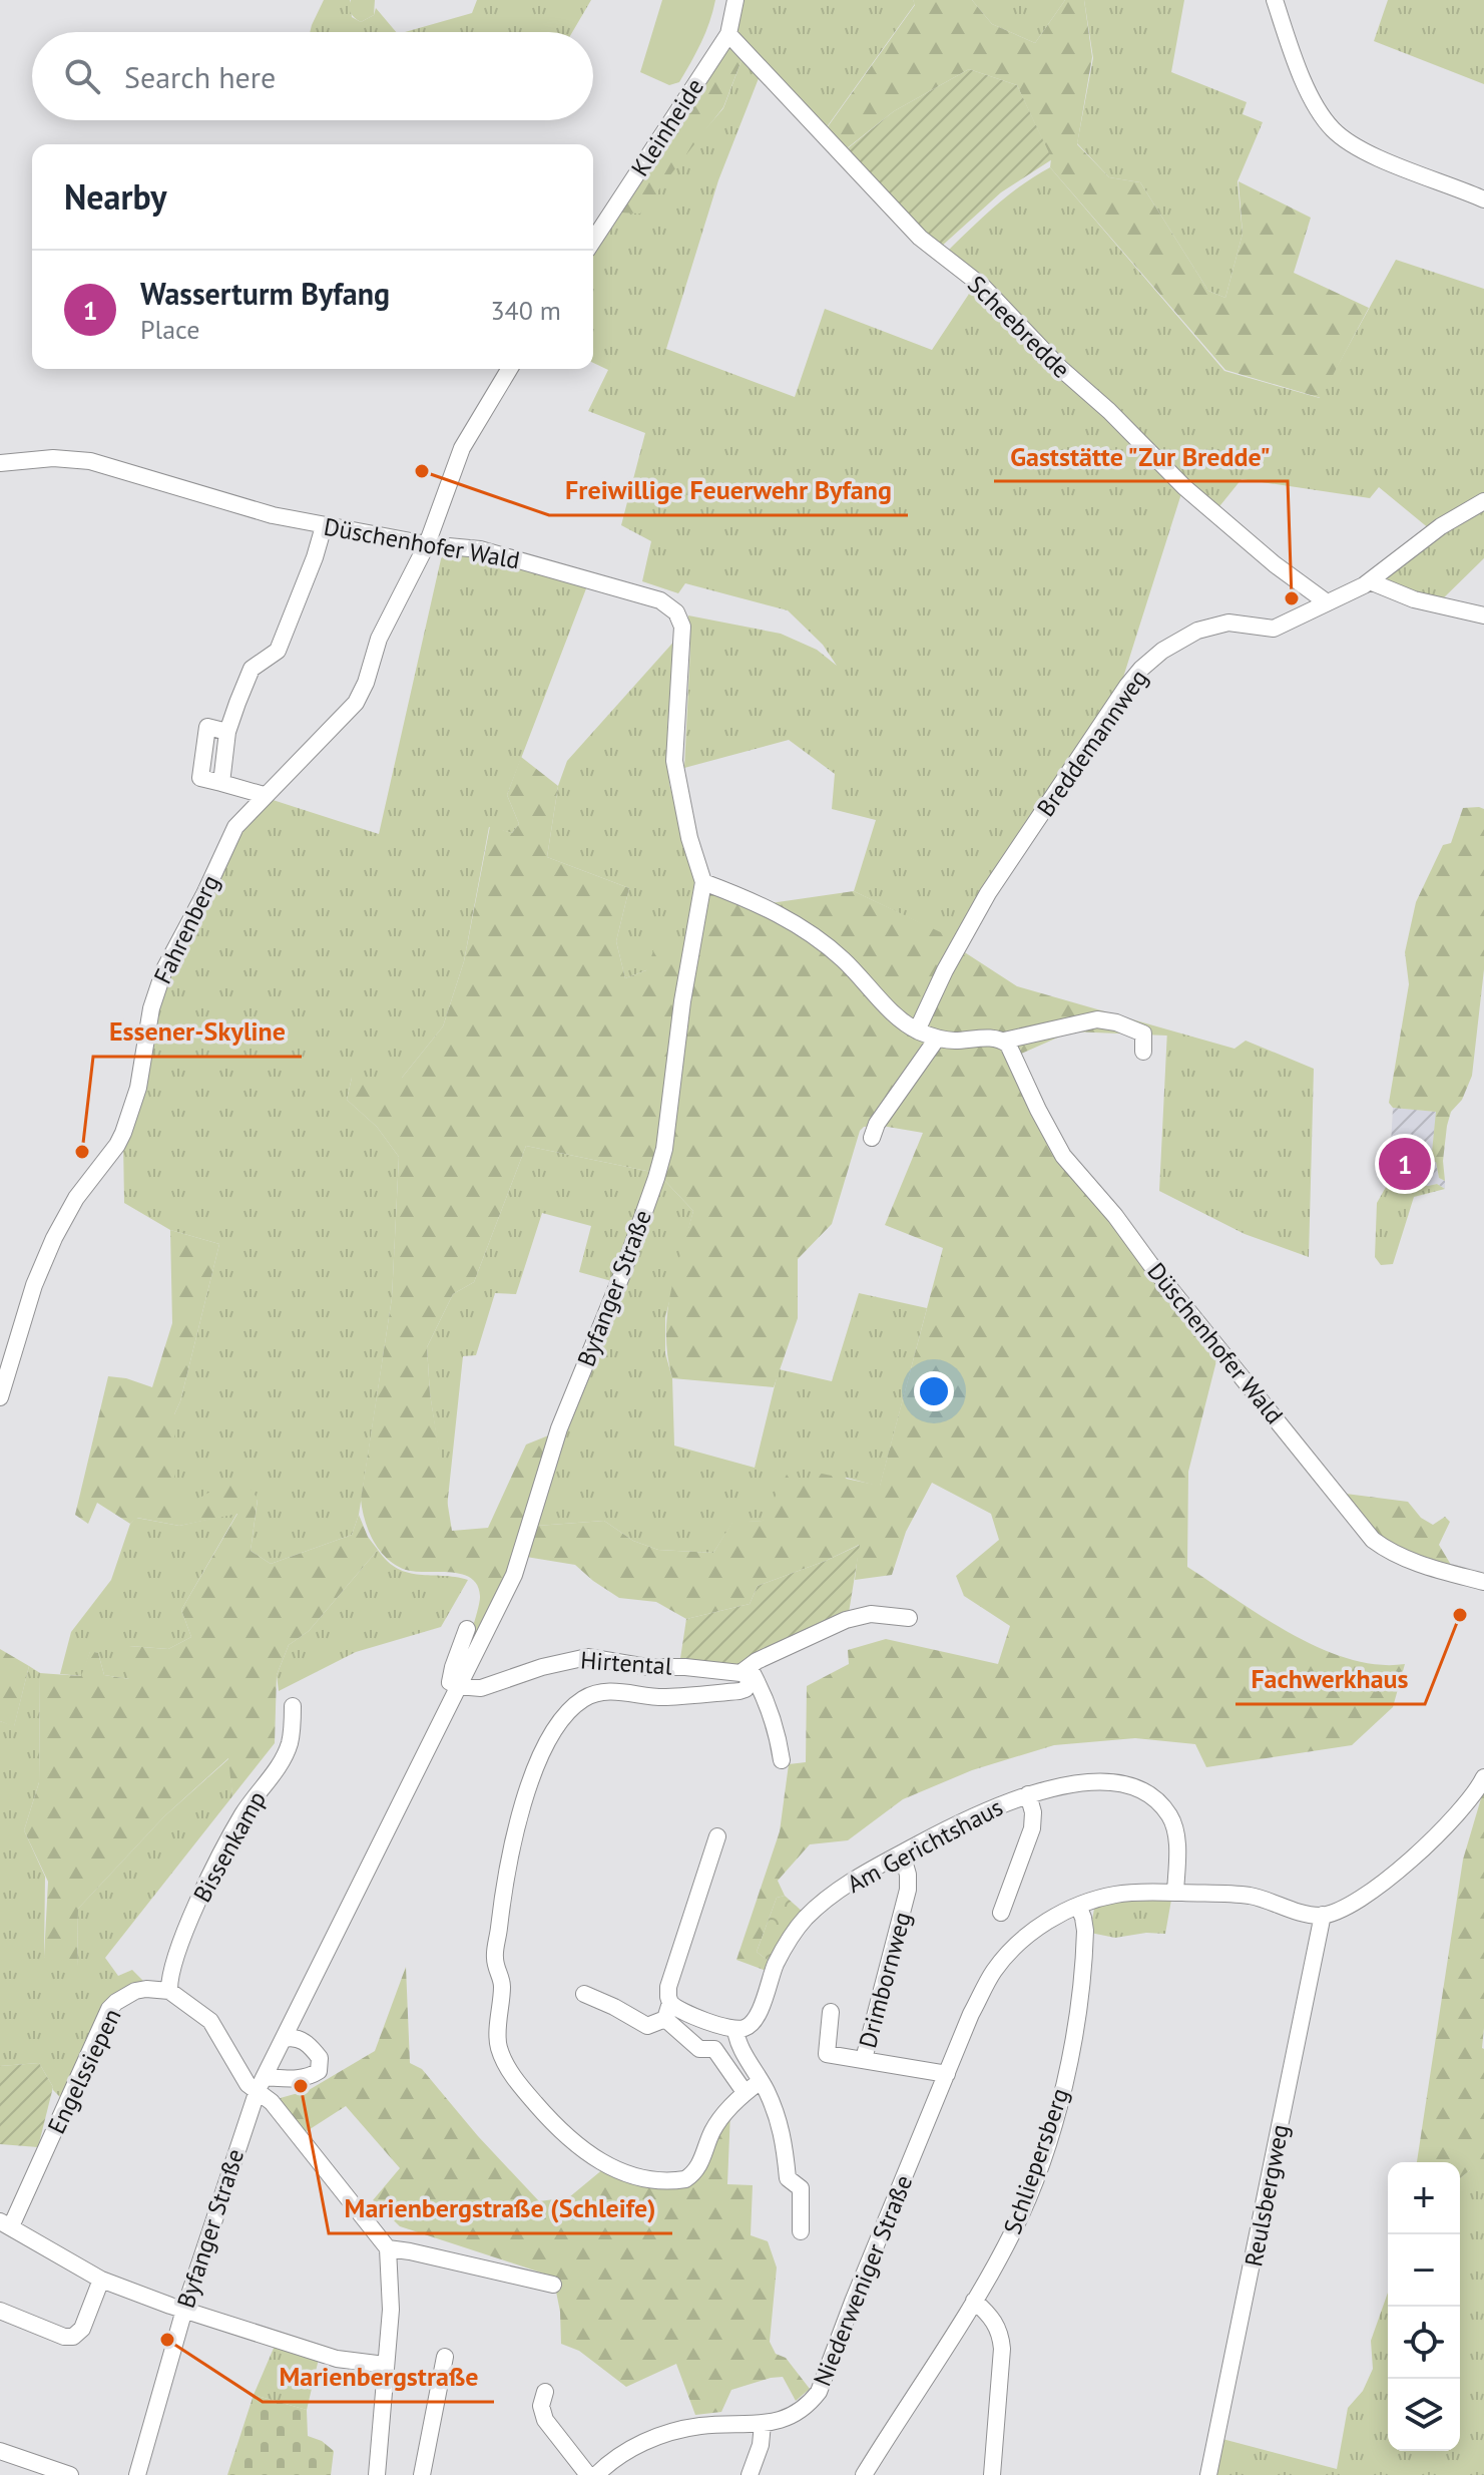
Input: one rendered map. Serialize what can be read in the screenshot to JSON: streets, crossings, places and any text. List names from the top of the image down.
{
  "streets": {
    "street": [
      "Kleinheide",
      "Scheebredde",
      "Düschenhofer Wald",
      "Breddemannweg",
      "Fahrenberg",
      "Byfanger Straße",
      "Hirtental",
      "Am Gerichtshaus",
      "Bissenkamp",
      "Drimbornweg",
      "Engelssiepen",
      "Schliepersberg",
      "Reulsbergweg",
      "Niederweniger Straße"
    ]
  },
  "crossings": [
    ["Kleinheide", "Scheebredde"],
    ["Scheebredde", "Breddemannweg"],
    ["Düschenhofer Wald", "Fahrenberg"],
    ["Düschenhofer Wald", "Byfanger Straße"],
    ["Byfanger Straße", "Hirtental"],
    ["Am Gerichtshaus", "Drimbornweg"],
    ["Am Gerichtshaus", "Niederweniger Straße"],
    ["Bissenkamp", "Engelssiepen"],
    ["Schliepersberg", "Niederweniger Straße"],
    ["Reulsbergweg", "Niederweniger Straße"]
  ],
  "places": [
    "Freiwillige Feuerwehr Byfang",
    "Gaststätte \"Zur Bredde\"",
    "Essener-Skyline",
    "Fachwerkhaus",
    "Marienbergstraße (Schleife)",
    "Marienbergstraße"
  ],
  "page": {
    "search": "Search here",
    "heading": "Nearby",
    "list": [
      {
        "mark": "1",
        "name": "Wasserturm Byfang",
        "note": "Place",
        "value": "340 m"
      }
    ],
    "pins": "1",
    "map_buttons": ["+", "−"]
  }
}
